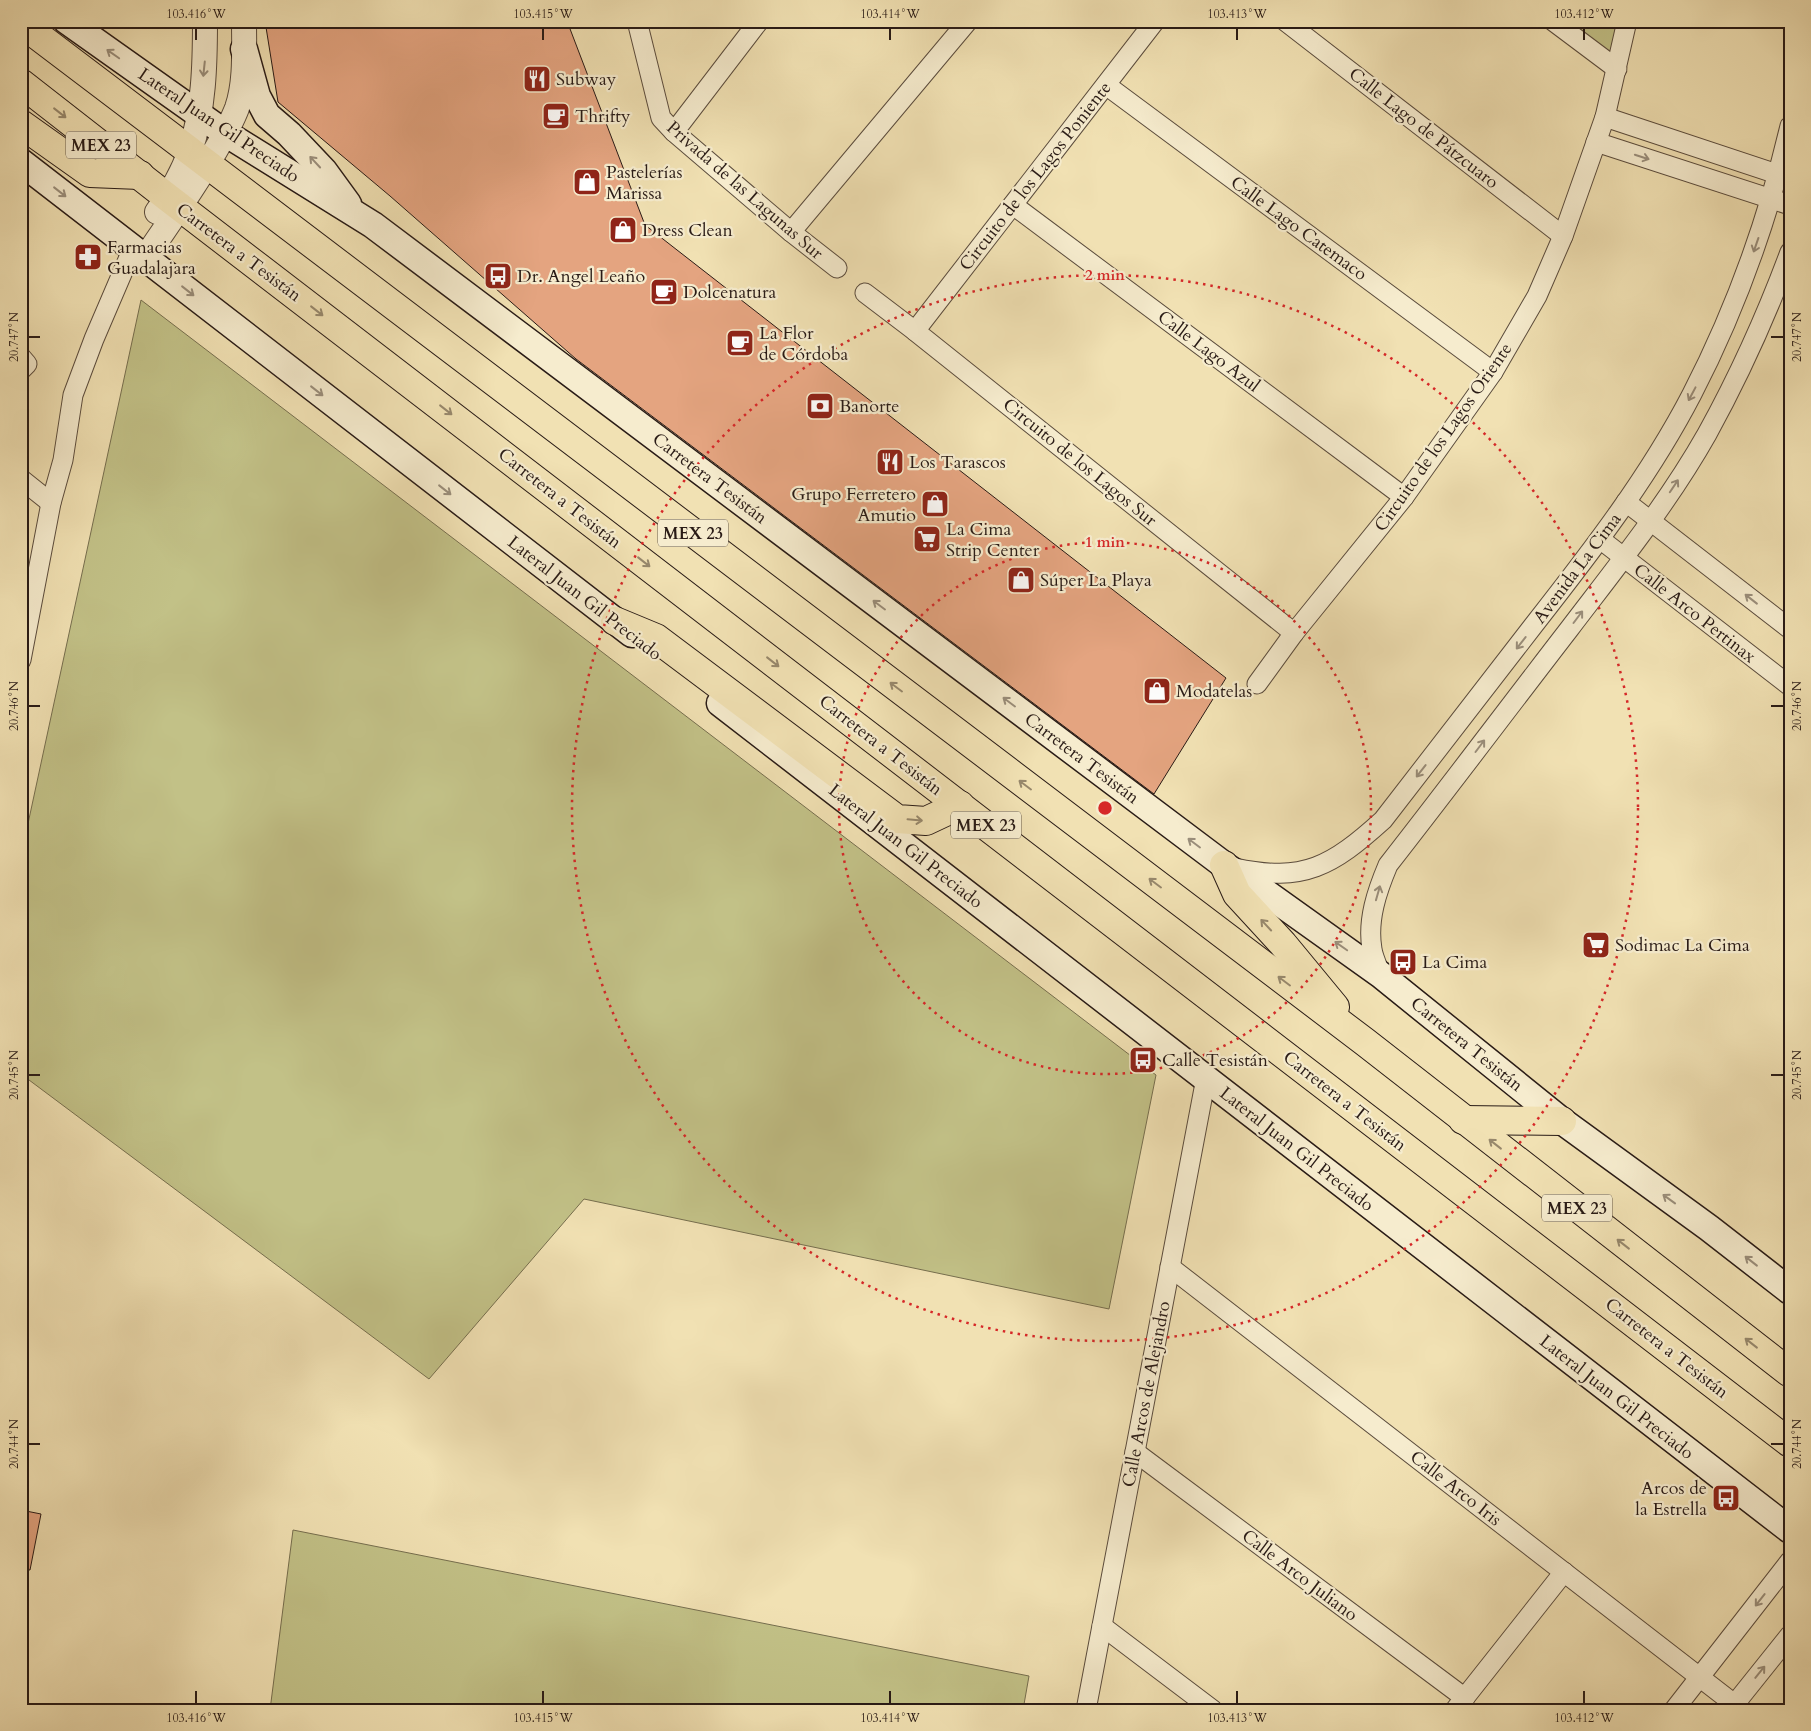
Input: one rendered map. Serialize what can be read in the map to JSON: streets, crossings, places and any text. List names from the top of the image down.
{
  "streets": {
    "main road": [
      "Lateral Juan Gil Preciado",
      "MEX 23",
      "Carretera a Tesistán",
      "Carretera Tesistán"
    ],
    "street": [
      "Calle Lago de Pátzcuaro",
      "Circuito de los Lagos Poniente",
      "Privada de las Lagunas Sur",
      "Calle Lago Catemaco",
      "Calle Lago Azul",
      "Circuito de los Lagos Oriente",
      "Circuito de los Lagos Sur",
      "Avenida La Cima",
      "Calle Arco Pertinax",
      "Calle Arcos de Alejandro",
      "Calle Arco Iris",
      "Calle Arco Juliano"
    ]
  },
  "crossings": [
    ["Lateral Juan Gil Preciado", "Carretera Tesistán"],
    ["Lateral Juan Gil Preciado", "Calle Arcos de Alejandro"],
    ["Calle Lago de Pátzcuaro", "Circuito de los Lagos Oriente"],
    ["Circuito de los Lagos Poniente", "Calle Lago Catemaco"],
    ["Circuito de los Lagos Poniente", "Calle Lago Azul"],
    ["Circuito de los Lagos Poniente", "Circuito de los Lagos Sur"],
    ["Calle Lago Catemaco", "Circuito de los Lagos Oriente"],
    ["Calle Lago Azul", "Circuito de los Lagos Oriente"],
    ["Circuito de los Lagos Oriente", "Circuito de los Lagos Sur"],
    ["Carretera Tesistán", "Avenida La Cima"],
    ["Avenida La Cima", "Calle Arco Pertinax"],
    ["Calle Arcos de Alejandro", "Calle Arco Iris"],
    ["Calle Arcos de Alejandro", "Calle Arco Juliano"]
  ],
  "places": {
    "restaurant": ["Subway", "Los Tarascos"],
    "cafe": ["Thrifty", "Dolcenatura", "La Flor de Córdoba"],
    "shop": [
      "Pastelerías Marissa",
      "Dress Clean",
      "Grupo Ferretero Amutio",
      "Súper La Playa",
      "Modatelas"
    ],
    "pharmacy": ["Farmacias Guadalajara"],
    "bus stop": [
      "Dr. Angel Leaño",
      "La Cima",
      "Calle Tesistán",
      "Arcos de la Estrella"
    ],
    "bank": ["Banorte"],
    "supermarket": ["La Cima Strip Center", "Sodimac La Cima"]
  },
  "coordinates": [
    "103.416°W",
    "103.415°W",
    "103.414°W",
    "103.413°W",
    "103.412°W",
    "20.747°N",
    "20.746°N",
    "20.745°N",
    "20.744°N"
  ],
  "rings": ["2 min", "1 min"]
}
